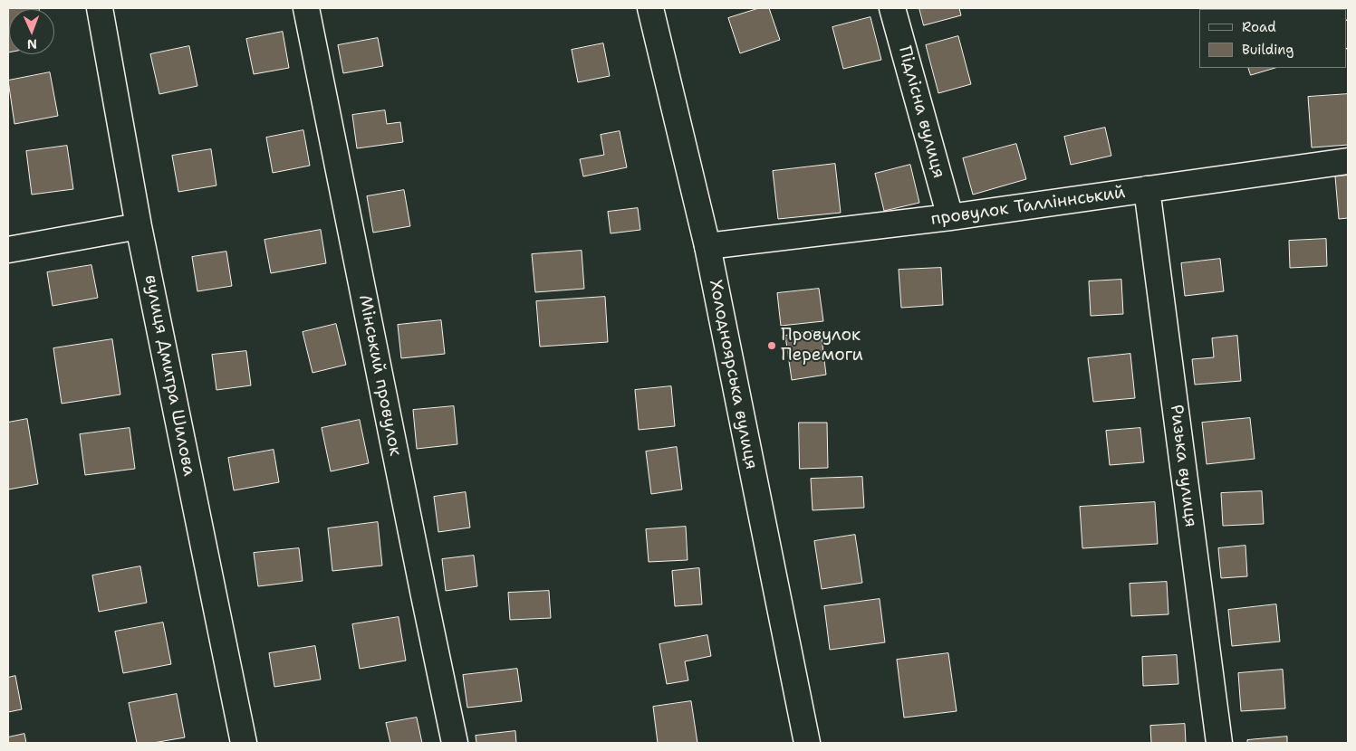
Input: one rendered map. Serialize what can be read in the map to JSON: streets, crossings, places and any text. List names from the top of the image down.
{
  "streets": {
    "street": [
      "Підлісна вулиця",
      "провулок Талліннський",
      "Холодноярська вулиця",
      "вулиця Дмитра Шилова",
      "Мінський провулок",
      "Ризька вулиця"
    ]
  },
  "crossings": [
    ["Підлісна вулиця", "провулок Талліннський"],
    ["провулок Талліннський", "Холодноярська вулиця"],
    ["провулок Талліннський", "Ризька вулиця"]
  ],
  "places": ["Провулок Перемоги"],
  "legend": ["Road", "Building"],
  "north": "bottom"
}
